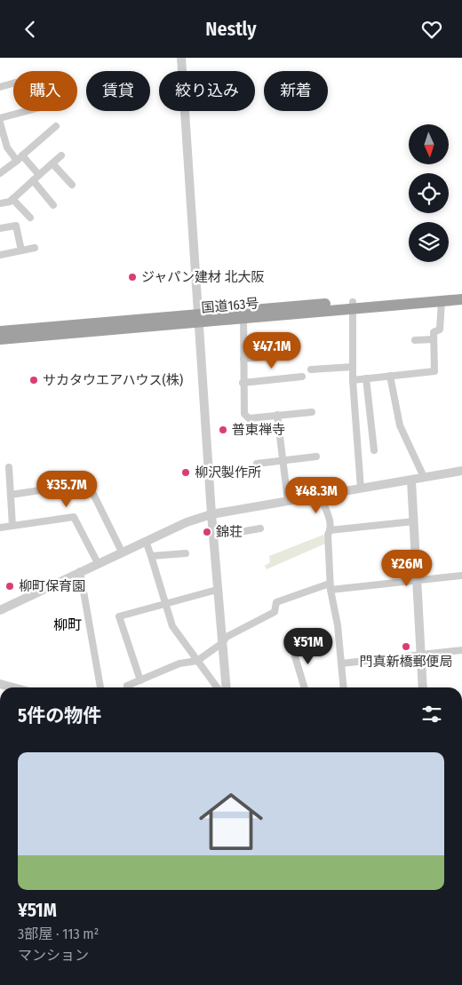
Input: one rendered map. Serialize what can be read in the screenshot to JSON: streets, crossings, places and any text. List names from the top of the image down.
{
  "streets": {
    "highway": ["国道163号"]
  },
  "districts": ["柳町"],
  "places": [
    "ジャパン建材 北大阪",
    "サカタウエアハウス(株)",
    "普東禅寺",
    "柳沢製作所",
    "錦荘",
    "柳町保育園",
    "門真新橋郵便局"
  ],
  "north": "bottom",
  "page": {
    "header": "Nestly",
    "chip": [
      "購入",
      "賃貸",
      "絞り込み",
      "新着"
    ],
    "price": [
      "¥47.1M",
      "¥35.7M",
      "¥48.3M",
      "¥26M",
      "¥51M"
    ],
    "heading": "5件の物件",
    "list": [
      {
        "name": "¥51M",
        "note": "3部屋 · 113 m² · マンション"
      }
    ]
  }
}
